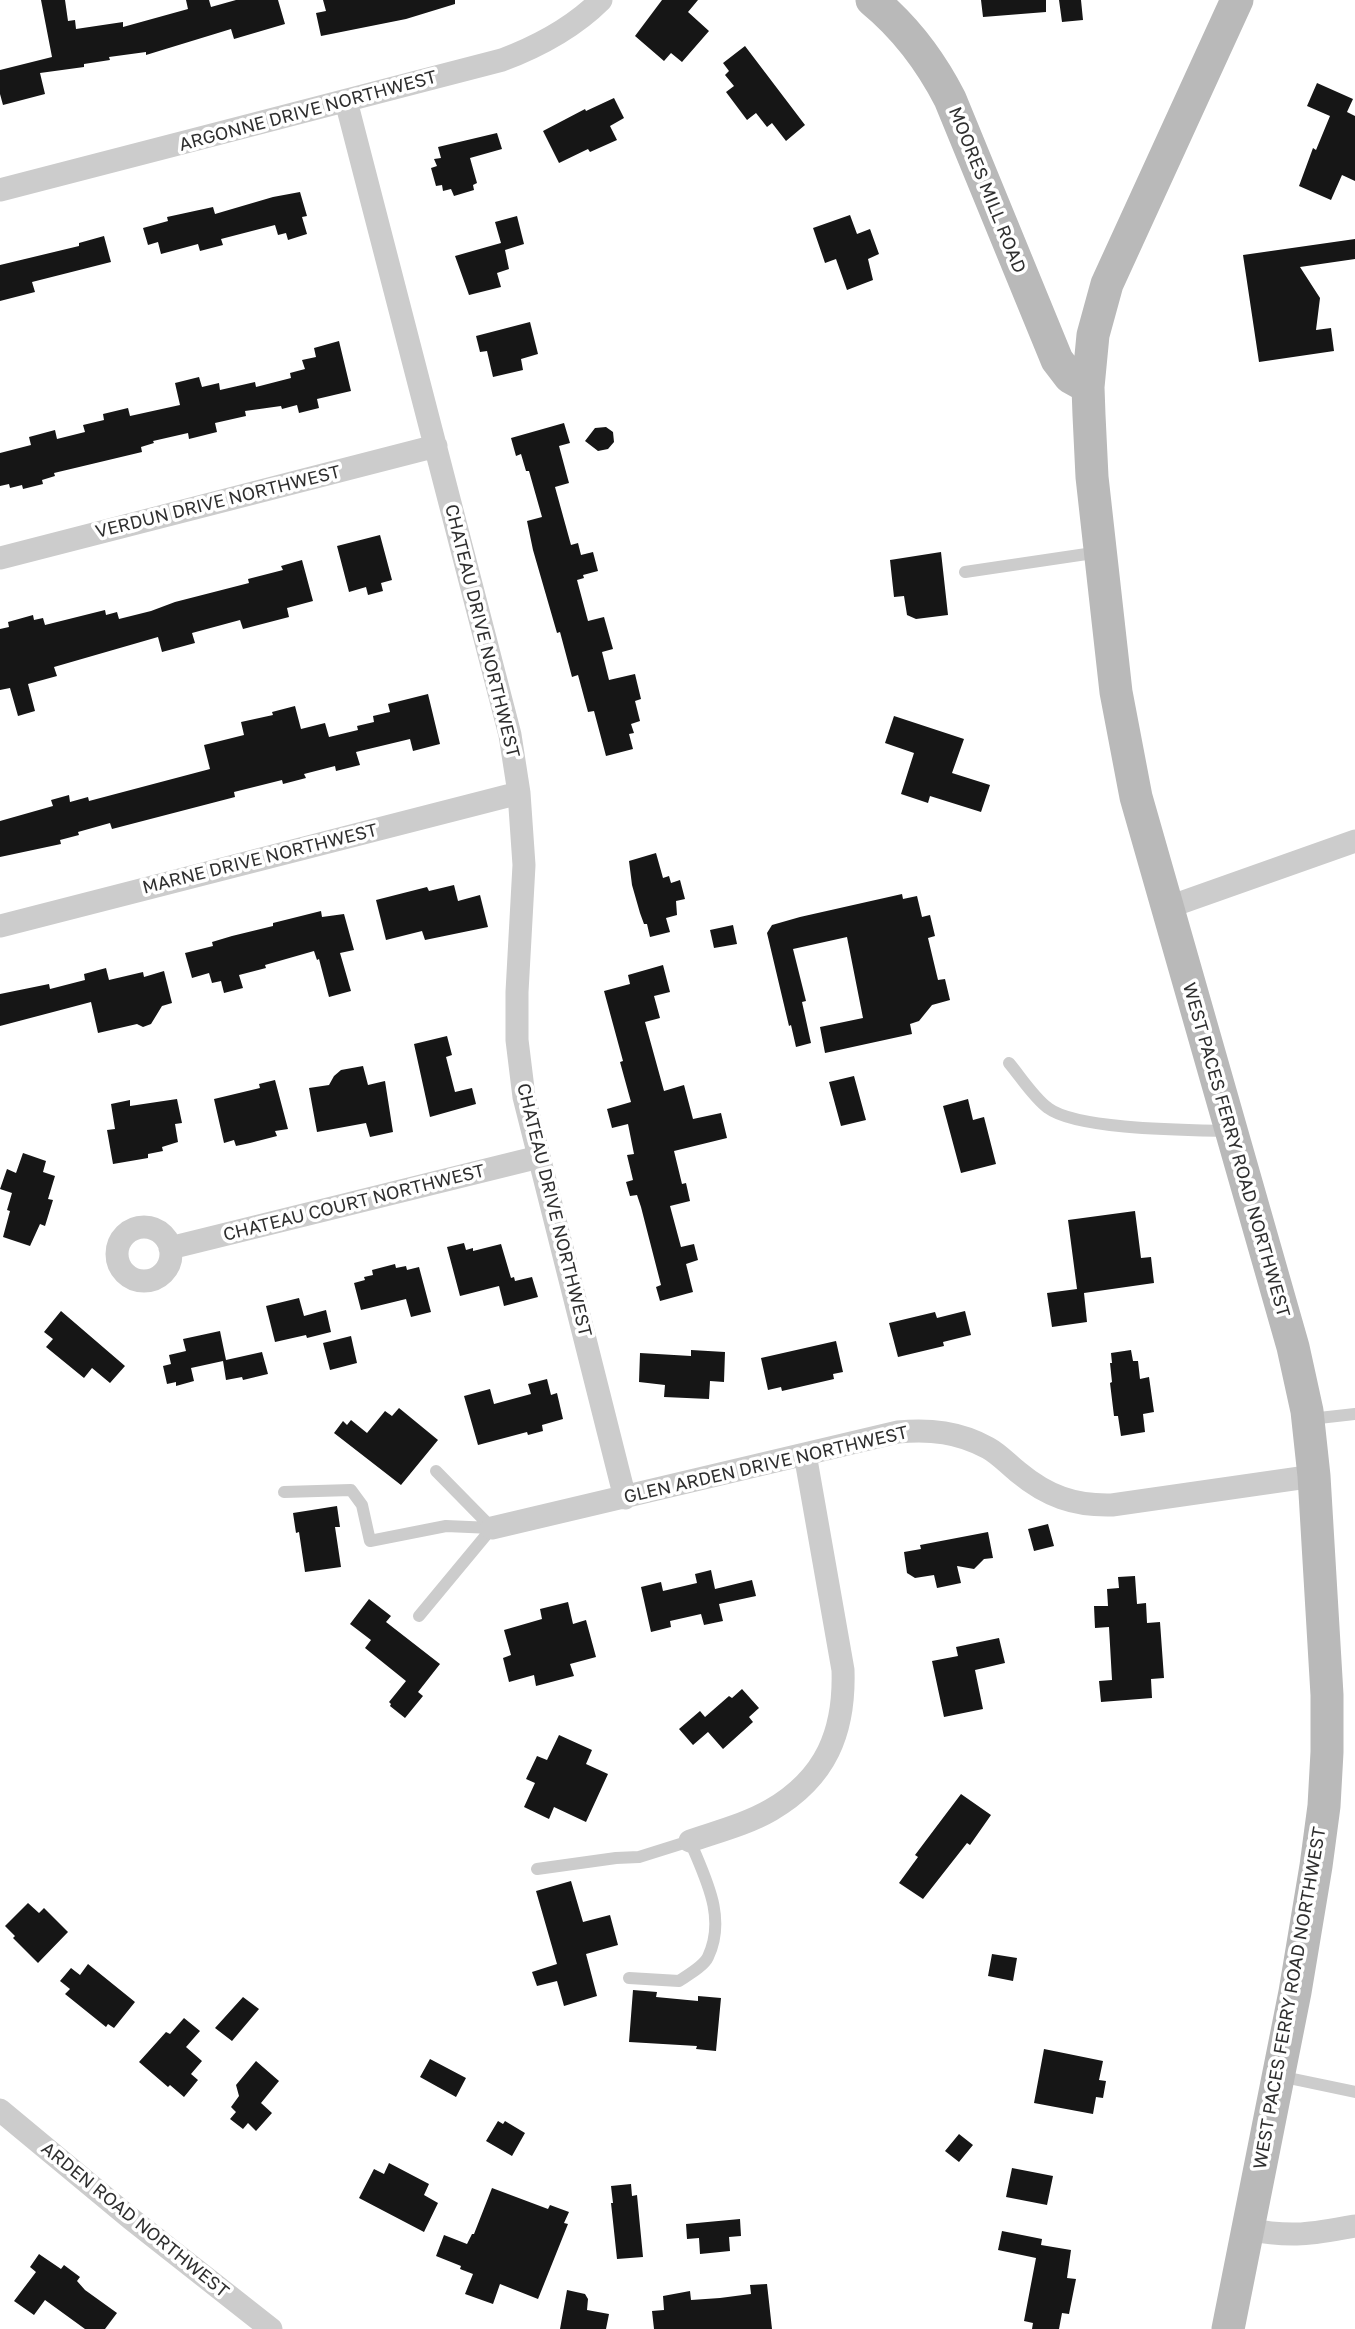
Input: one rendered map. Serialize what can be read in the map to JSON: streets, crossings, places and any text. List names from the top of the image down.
{
  "streets": {
    "main road": ["MOORES MILL ROAD", "WEST PACES FERRY ROAD NORTHWEST"],
    "street": [
      "ARGONNE DRIVE NORTHWEST",
      "VERDUN DRIVE NORTHWEST",
      "CHATEAU DRIVE NORTHWEST",
      "MARNE DRIVE NORTHWEST",
      "CHATEAU COURT NORTHWEST",
      "GLEN ARDEN DRIVE NORTHWEST",
      "ARDEN ROAD NORTHWEST"
    ]
  },
  "crossings": [
    ["ARGONNE DRIVE NORTHWEST", "CHATEAU DRIVE NORTHWEST"],
    ["MOORES MILL ROAD", "WEST PACES FERRY ROAD NORTHWEST"],
    ["VERDUN DRIVE NORTHWEST", "CHATEAU DRIVE NORTHWEST"],
    ["CHATEAU DRIVE NORTHWEST", "MARNE DRIVE NORTHWEST"],
    ["CHATEAU DRIVE NORTHWEST", "CHATEAU COURT NORTHWEST"],
    ["CHATEAU DRIVE NORTHWEST", "GLEN ARDEN DRIVE NORTHWEST"],
    ["WEST PACES FERRY ROAD NORTHWEST", "GLEN ARDEN DRIVE NORTHWEST"]
  ]
}
